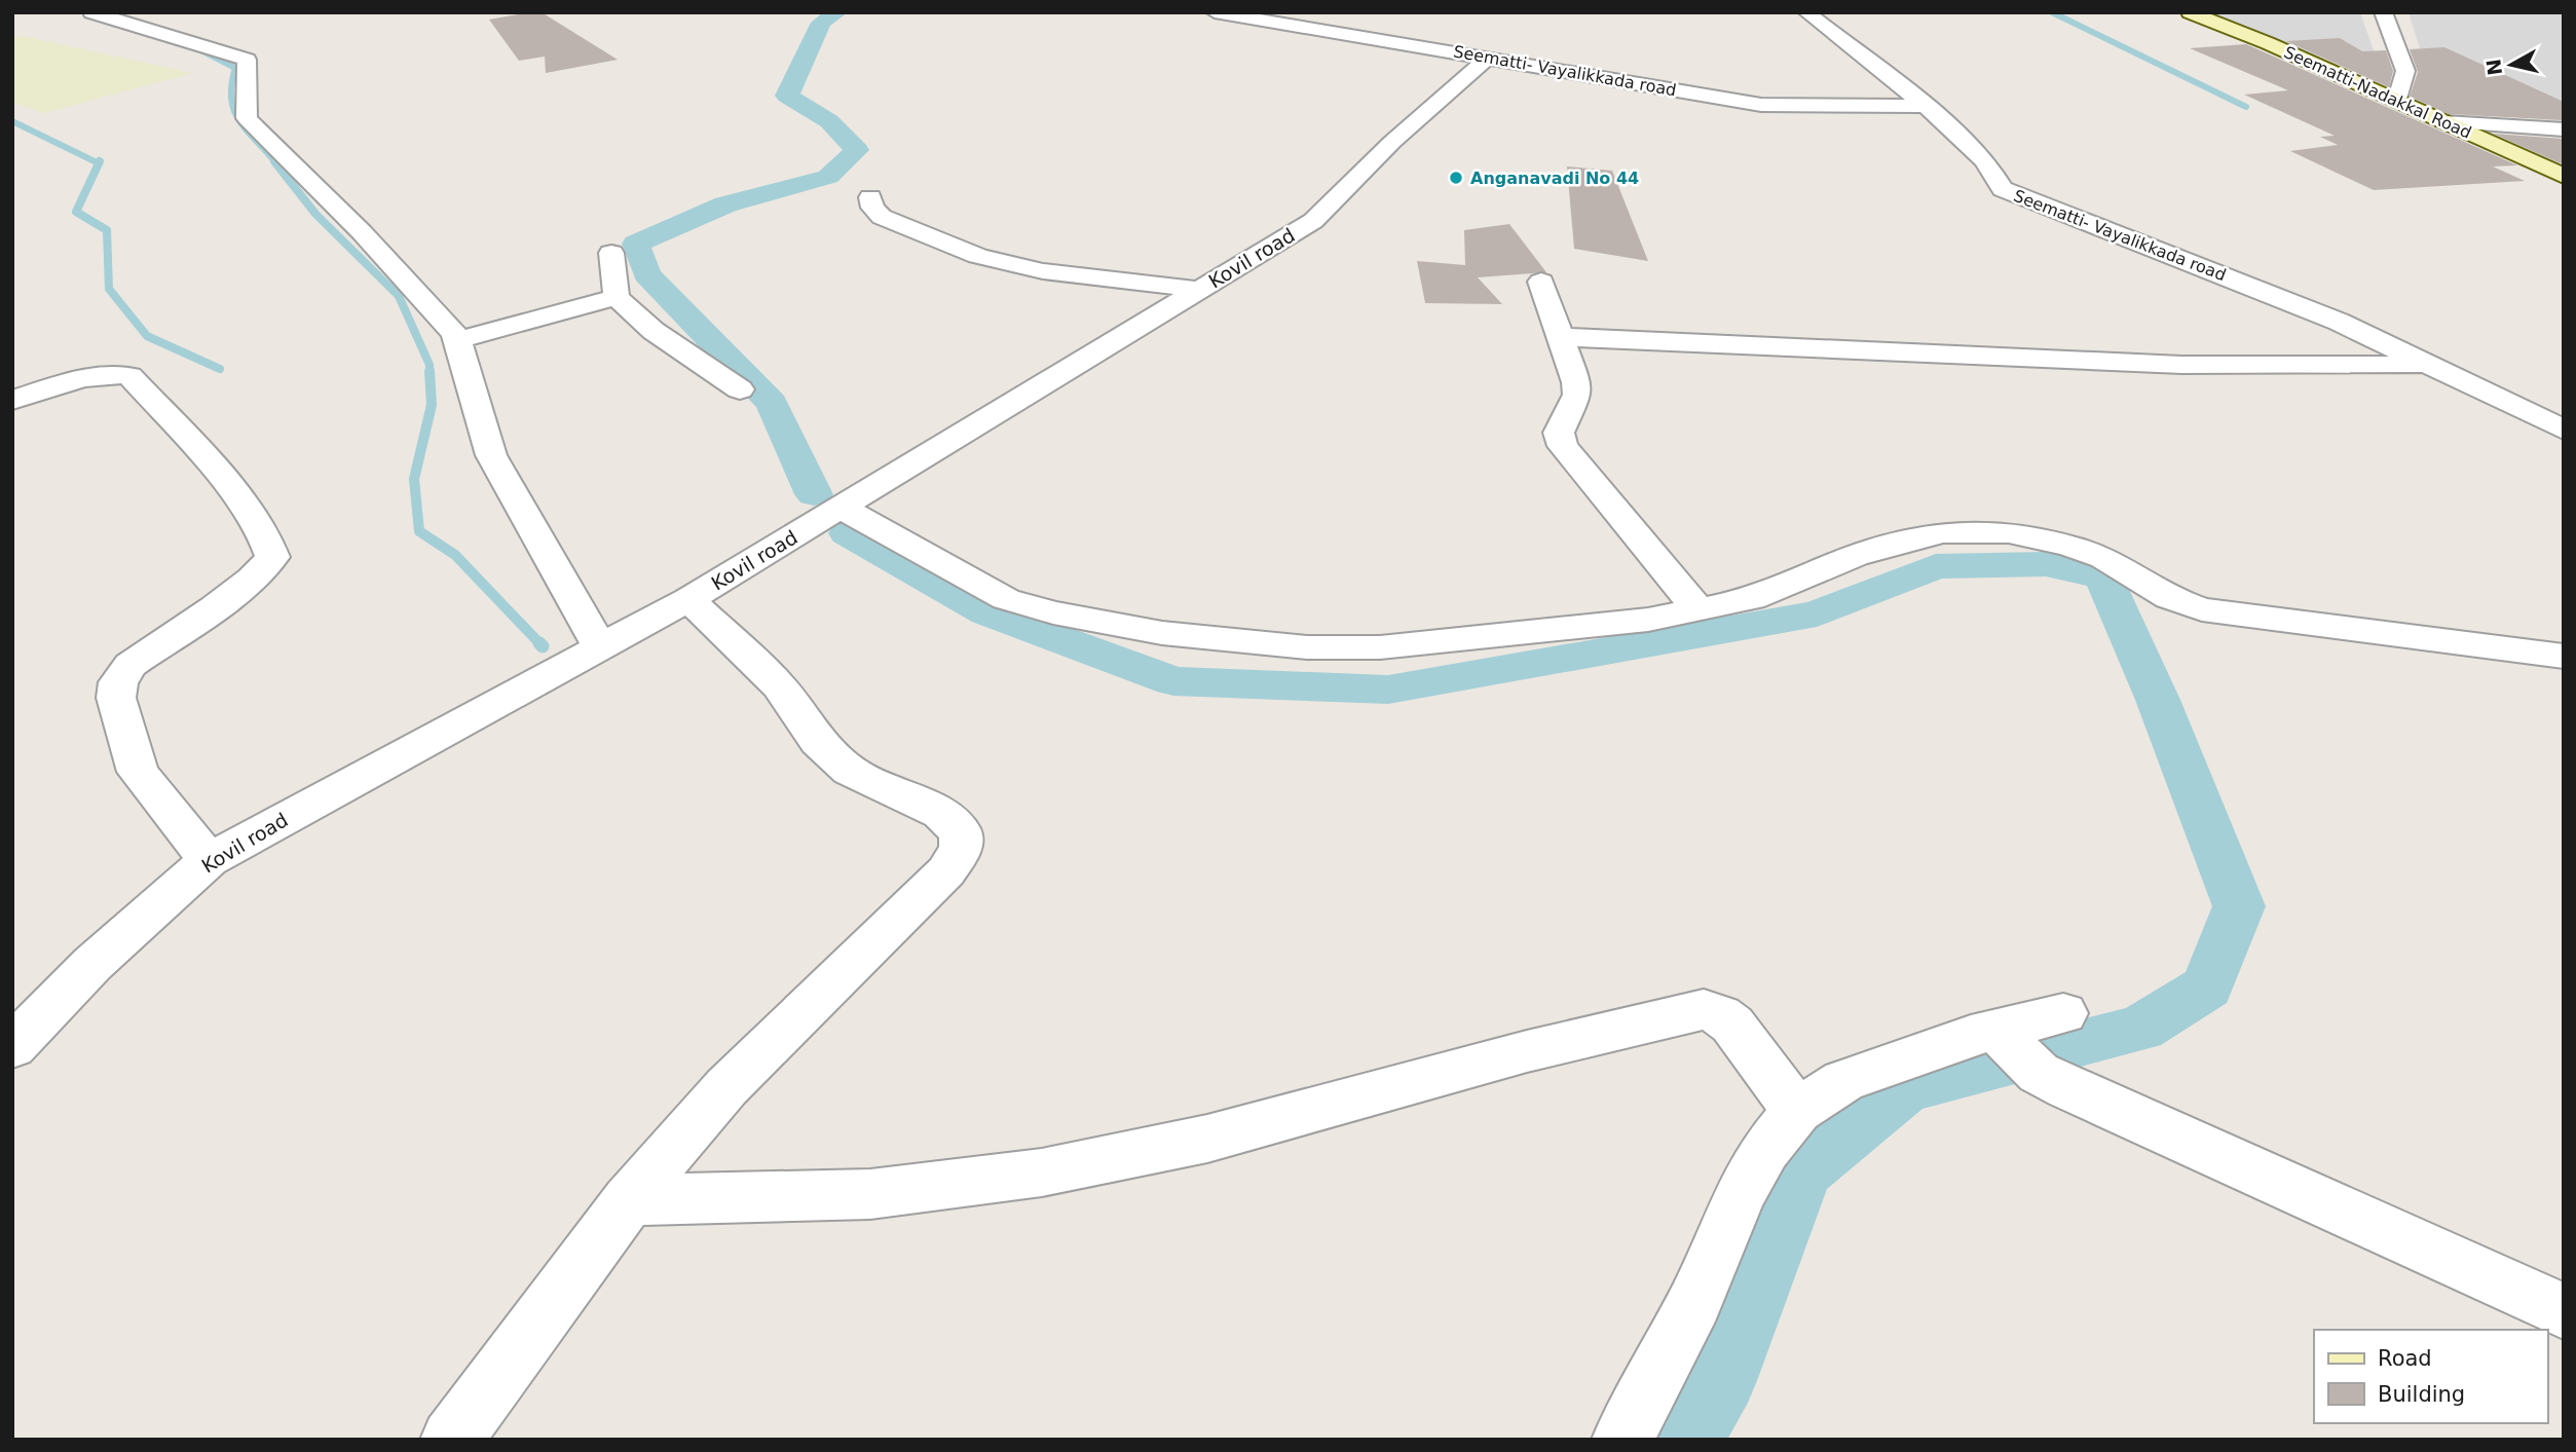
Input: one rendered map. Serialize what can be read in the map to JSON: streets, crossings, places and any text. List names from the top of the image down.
{
  "streets": {
    "street": ["Seematti- Vayalikkada road", "Seematti-Nadakkal Road", "Kovil road"]
  },
  "crossings": [
    ["Seematti- Vayalikkada road", "Kovil road"]
  ],
  "places": ["Anganavadi No 44"],
  "legend": ["Road", "Building"],
  "north": "left"
}
